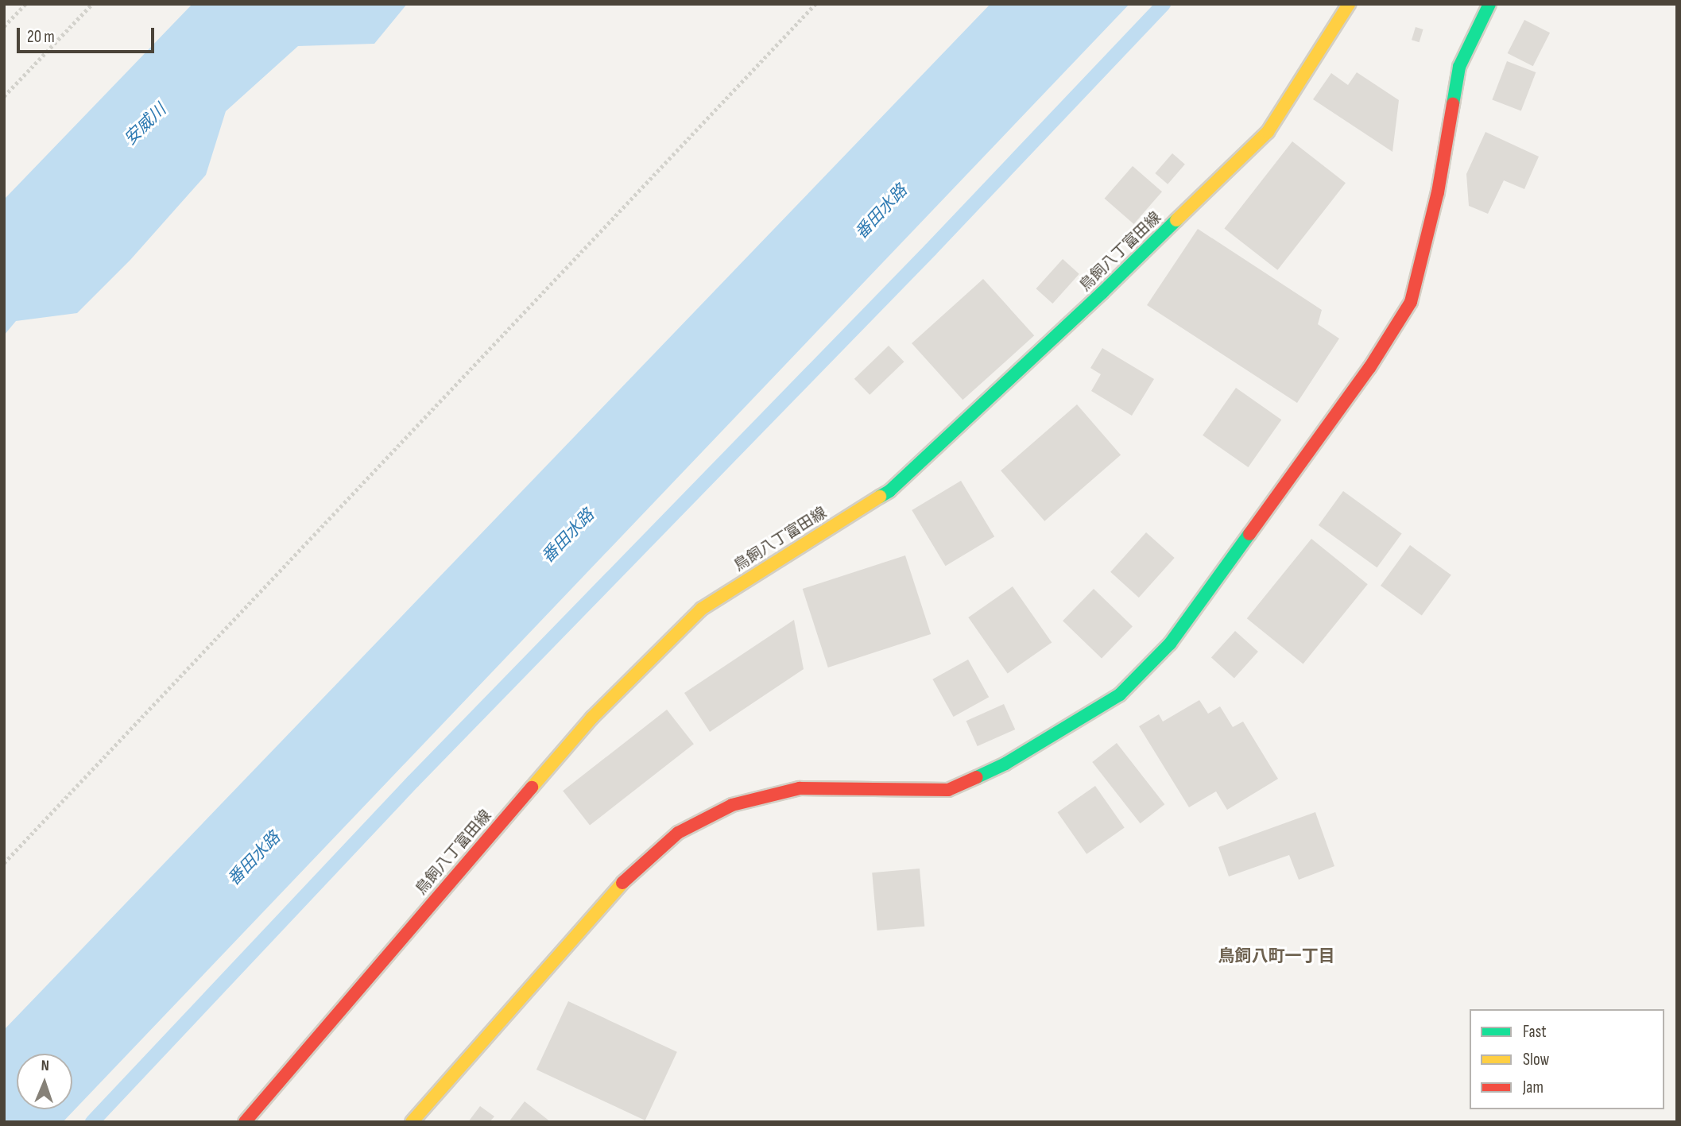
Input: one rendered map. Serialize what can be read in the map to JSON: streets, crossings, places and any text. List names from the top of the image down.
{
  "streets": {
    "street": ["鳥飼八丁富田線"]
  },
  "districts": ["鳥飼八町一丁目"],
  "water": ["安威川", "番田水路"],
  "legend": ["Fast", "Slow", "Jam"],
  "scale_bar": "20 m",
  "north": "top"
}
